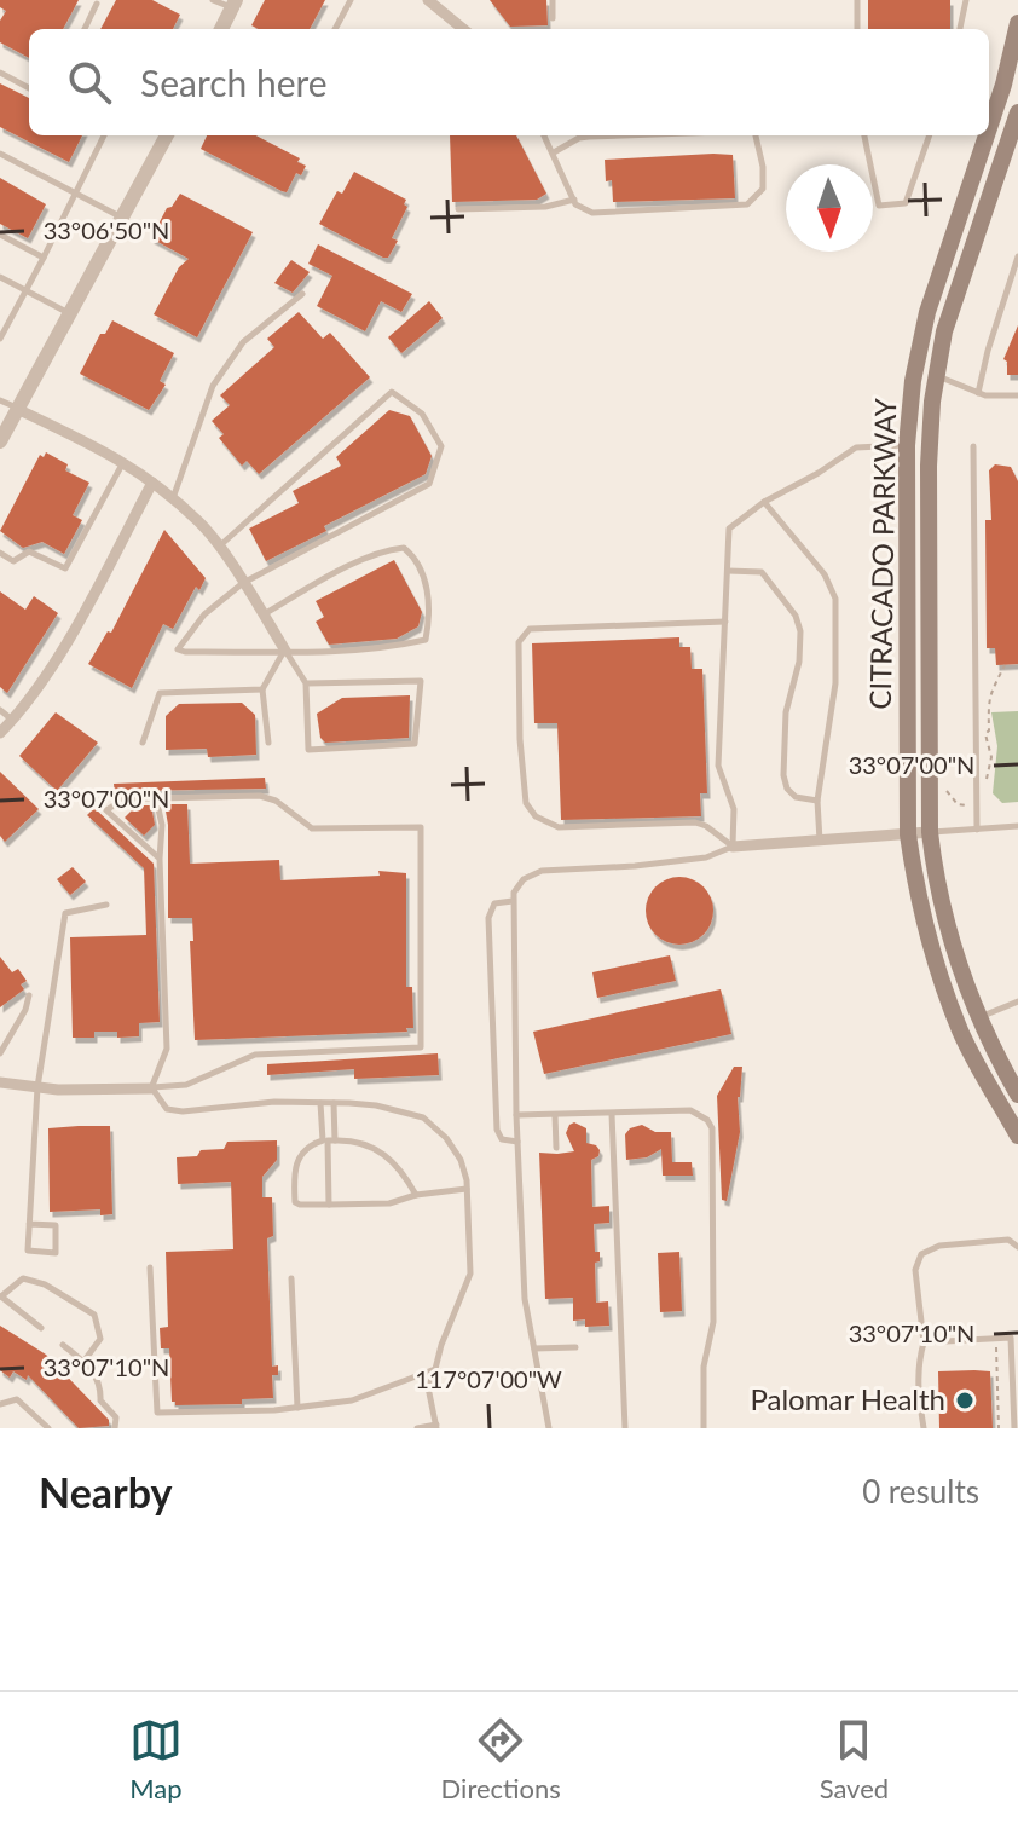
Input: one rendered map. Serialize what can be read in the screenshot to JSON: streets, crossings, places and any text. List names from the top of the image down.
{
  "streets": {
    "main road": ["CITRACADO PARKWAY"]
  },
  "places": ["Palomar Health"],
  "north": "bottom",
  "page": {
    "search": "Search here",
    "heading": ["Nearby", "0 results"],
    "nav": ["Map", "Directions", "Saved"]
  },
  "coordinates": [
    "33°06'50\"N",
    "33°07'00\"N",
    "33°07'10\"N",
    "117°07'00\"W"
  ]
}
